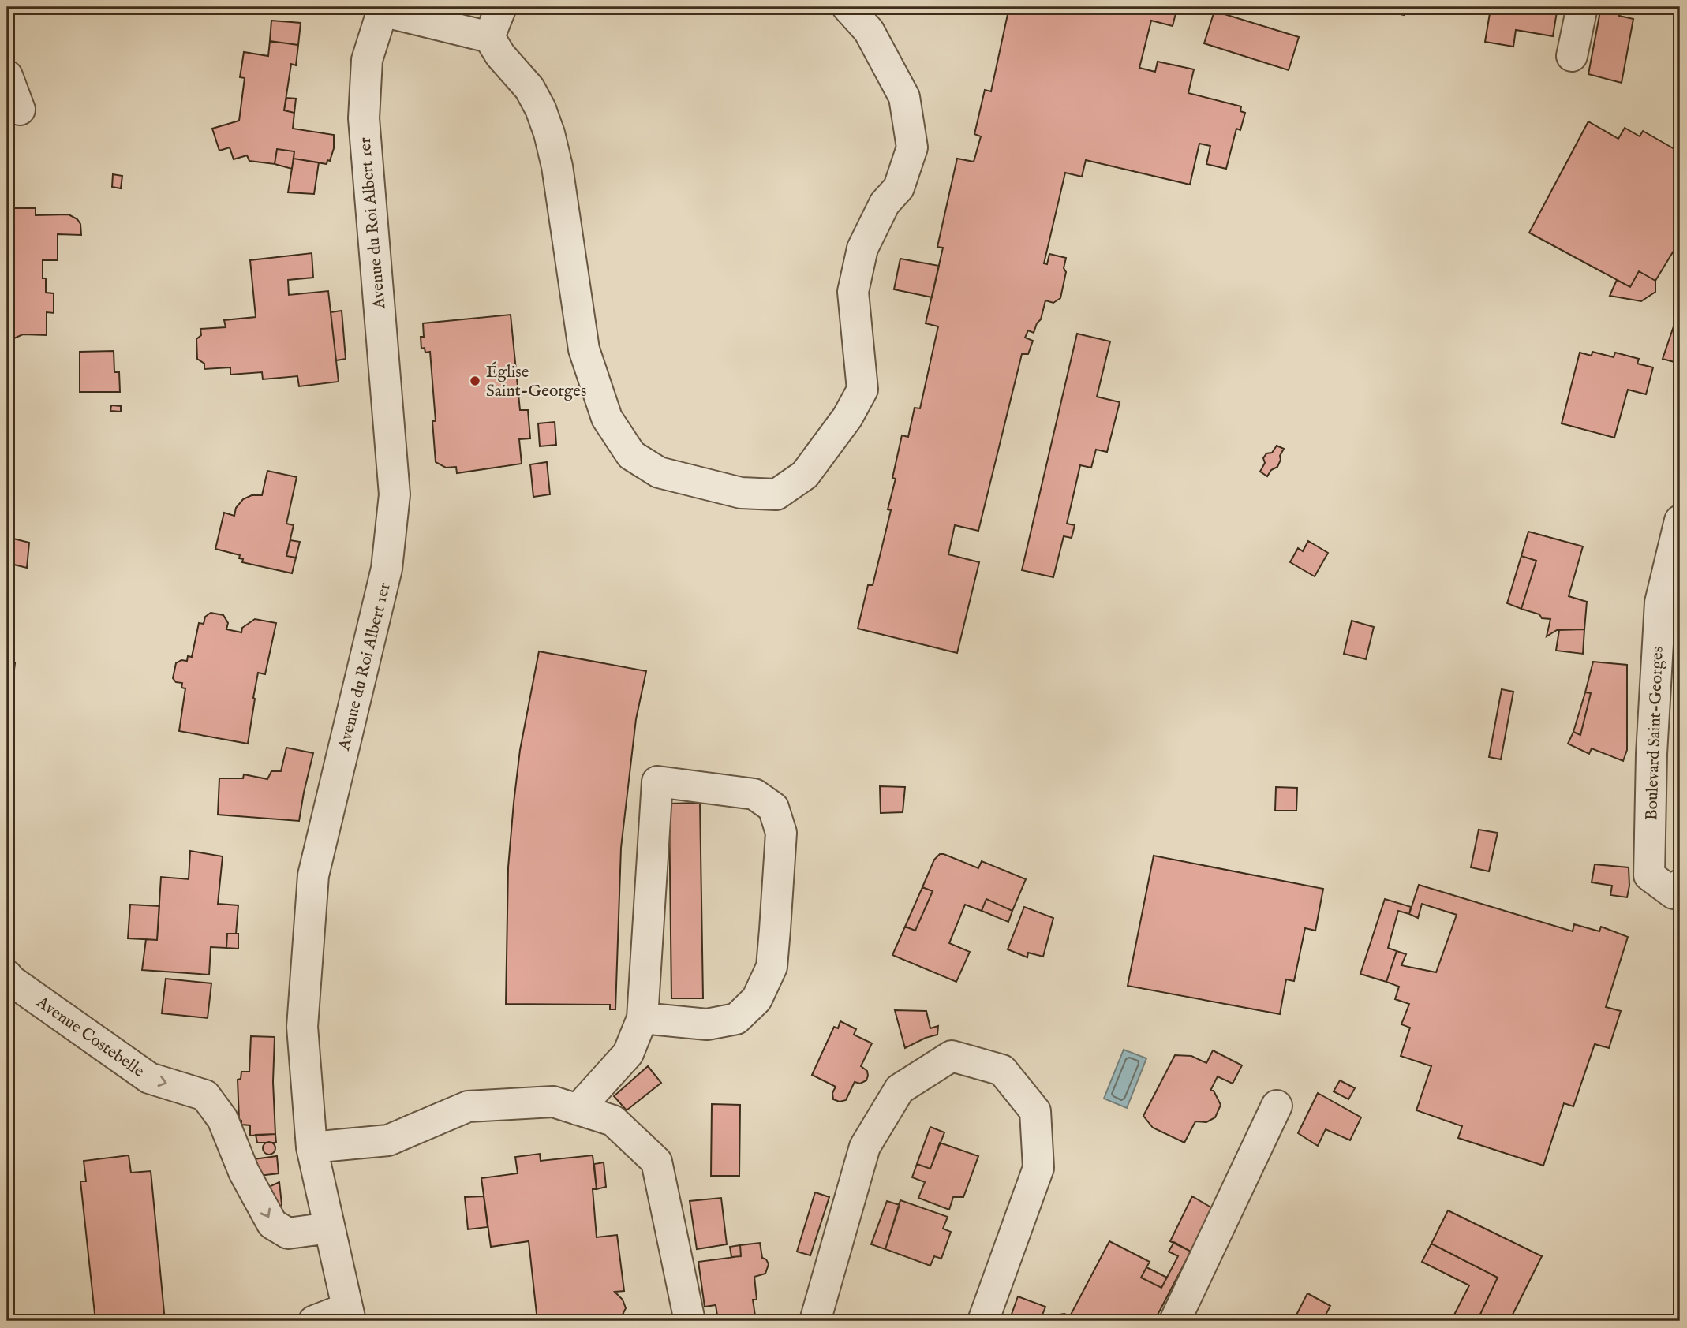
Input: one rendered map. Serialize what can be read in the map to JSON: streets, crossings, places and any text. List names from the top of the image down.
{
  "streets": {
    "street": ["Avenue du Roi Albert 1er", "Boulevard Saint-Georges", "Avenue Costebelle"]
  },
  "crossings": [
    ["Avenue du Roi Albert 1er", "Avenue Costebelle"]
  ],
  "one_way": ["Avenue Costebelle"],
  "places": ["Église Saint-Georges"]
}
